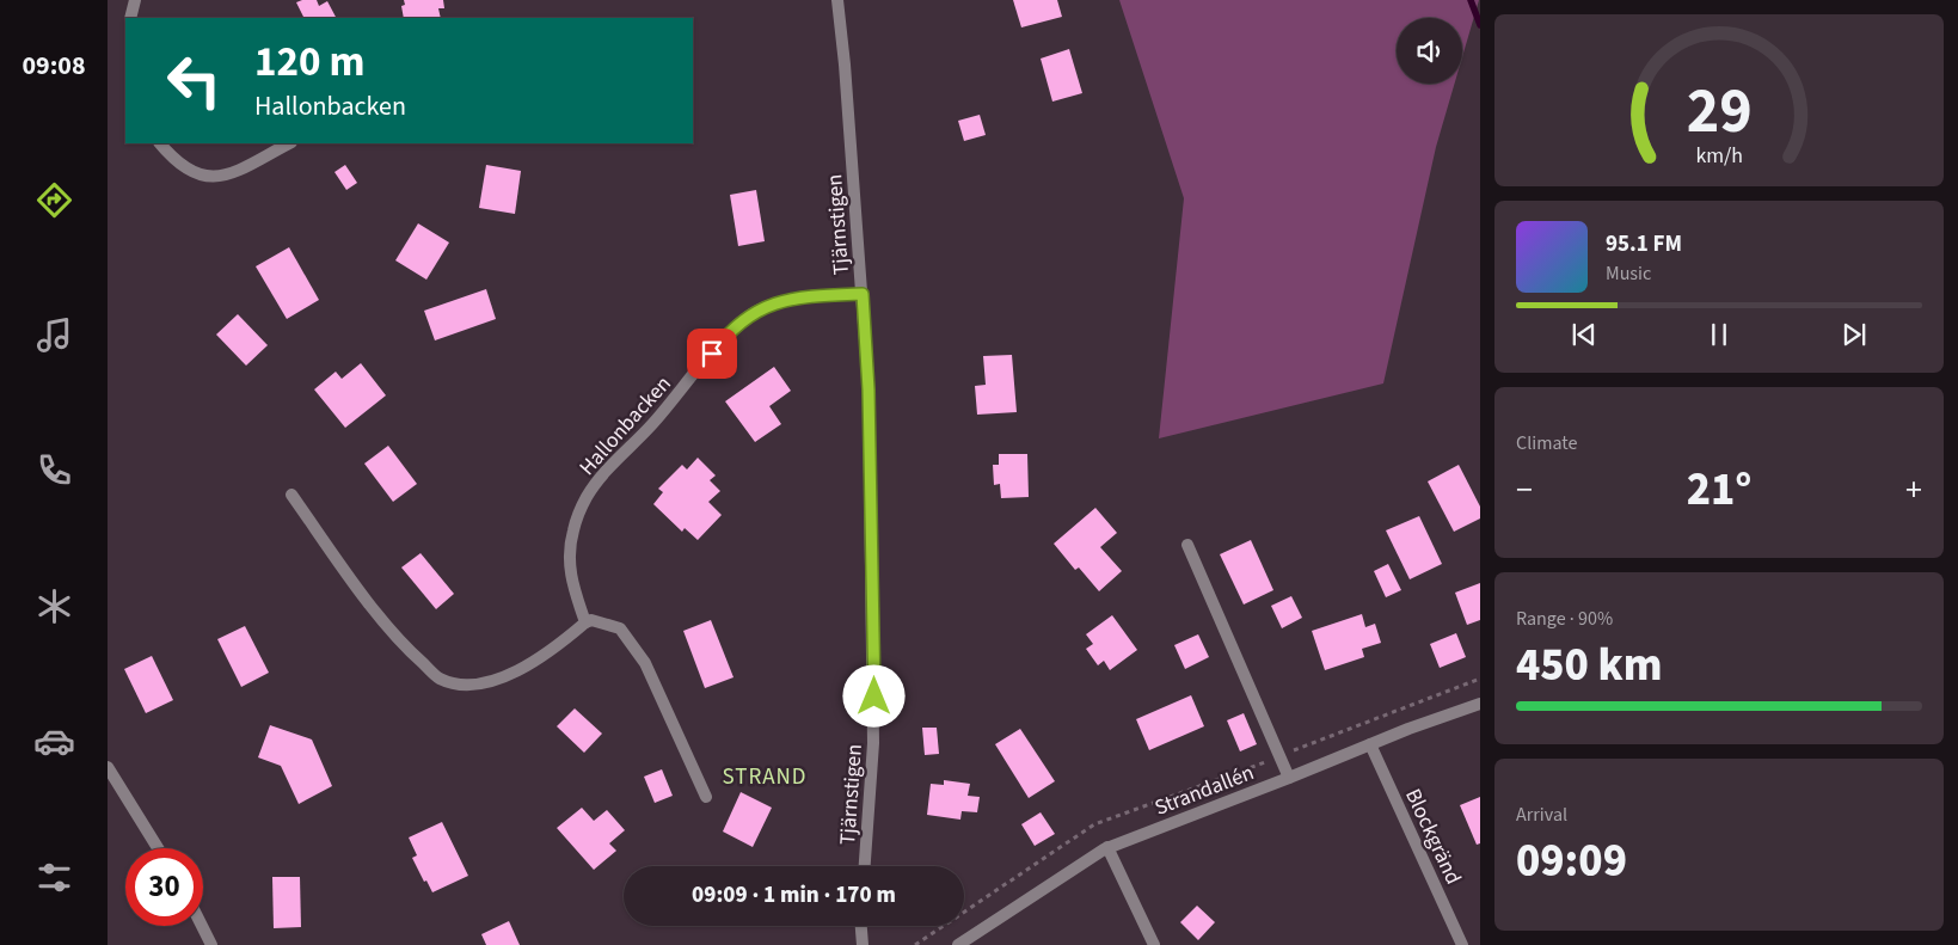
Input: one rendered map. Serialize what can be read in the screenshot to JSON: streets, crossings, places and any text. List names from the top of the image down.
{
  "streets": {
    "street": [
      "Tjärnstigen",
      "Hallonbacken",
      "Strandallén",
      "Blockgränd"
    ]
  },
  "crossings": [
    ["Tjärnstigen", "Hallonbacken"],
    ["Strandallén", "Blockgränd"]
  ],
  "districts": ["STRAND"],
  "page": {
    "tabs": "09:08",
    "turn": ["120 m", "Hallonbacken"],
    "song": ["95.1 FM", "Music"],
    "tile": [
      "Climate",
      ["Range · 90%", "450 km"],
      ["Arrival", "09:09"]
    ],
    "heat": ["−", "21°", "+"],
    "limit": "30",
    "trip": "09:09 · 1 min · 170 m",
    "gauge": ["29", "km/h"]
  }
}
